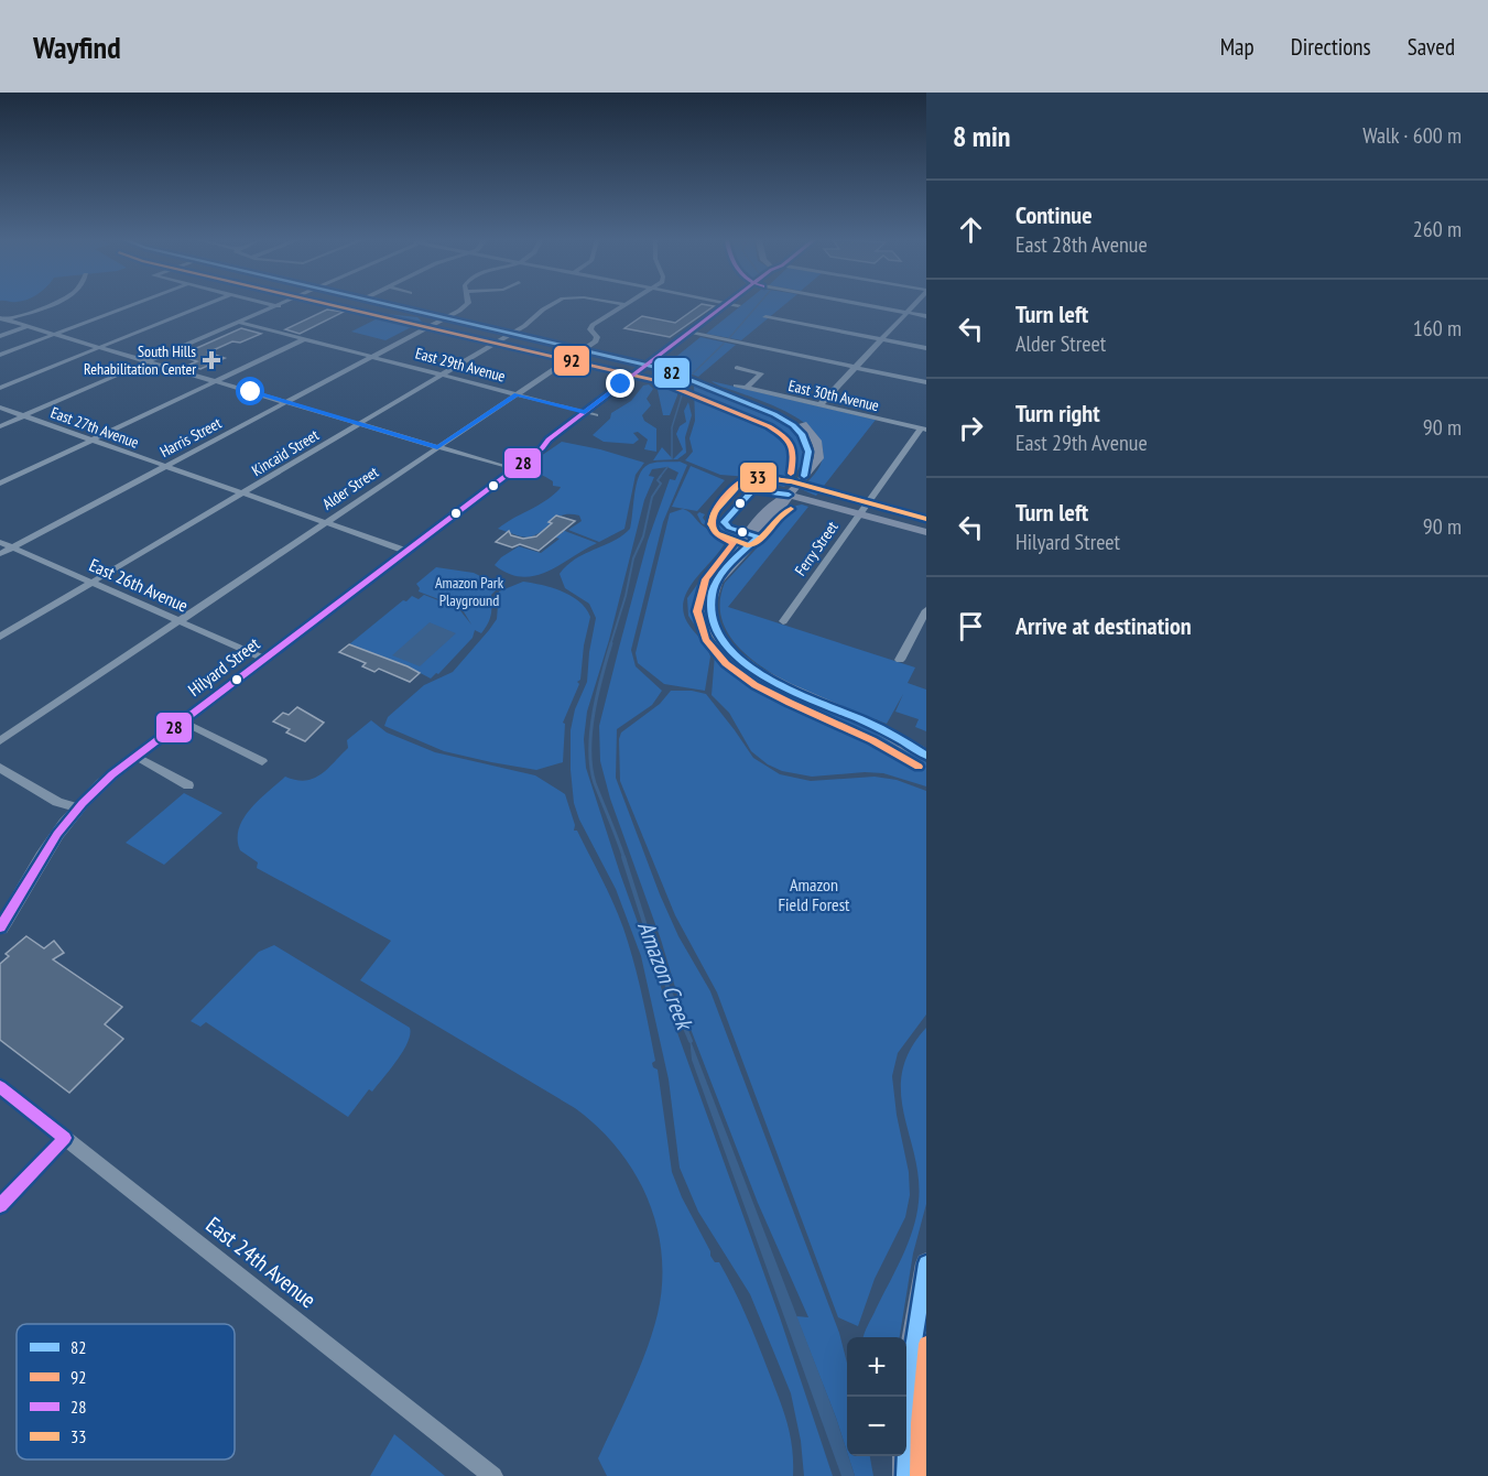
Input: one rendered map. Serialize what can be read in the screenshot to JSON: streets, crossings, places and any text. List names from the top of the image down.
{
  "streets": {
    "main road": ["Hilyard Street"],
    "street": [
      "East 29th Avenue",
      "East 30th Avenue",
      "East 27th Avenue",
      "Harris Street",
      "Kincaid Street",
      "Alder Street",
      "Ferry Street",
      "East 26th Avenue",
      "East 24th Avenue"
    ]
  },
  "crossings": [
    ["East 29th Avenue", "Harris Street"],
    ["East 29th Avenue", "Kincaid Street"],
    ["East 29th Avenue", "Alder Street"],
    ["East 29th Avenue", "Hilyard Street"],
    ["East 30th Avenue", "Ferry Street"],
    ["East 27th Avenue", "Harris Street"],
    ["East 27th Avenue", "Kincaid Street"],
    ["East 27th Avenue", "Alder Street"],
    ["East 27th Avenue", "Hilyard Street"],
    ["Harris Street", "East 26th Avenue"],
    ["Kincaid Street", "East 26th Avenue"],
    ["Alder Street", "East 26th Avenue"],
    ["East 26th Avenue", "Hilyard Street"]
  ],
  "water": ["Amazon Creek"],
  "parks": ["Amazon Park Playground", "Amazon Field Forest"],
  "places": {
    "health": ["South Hills Rehabilitation Center"]
  },
  "lines": [
    "transit line 82",
    "transit line 92",
    "transit line 28",
    "transit line 33"
  ],
  "legend": [
    "82",
    "92",
    "28",
    "33"
  ],
  "page": {
    "header": "Wayfind",
    "nav": ["Map", "Directions", "Saved"],
    "heading": ["8 min", "Walk · 600 m"],
    "list": [
      ["Continue", "East 28th Avenue", "260 m"],
      ["Turn left", "Alder Street", "160 m"],
      ["Turn right", "East 29th Avenue", "90 m"],
      ["Turn left", "Hilyard Street", "90 m"],
      "Arrive at destination"
    ],
    "map_buttons": ["+", "−"]
  }
}
